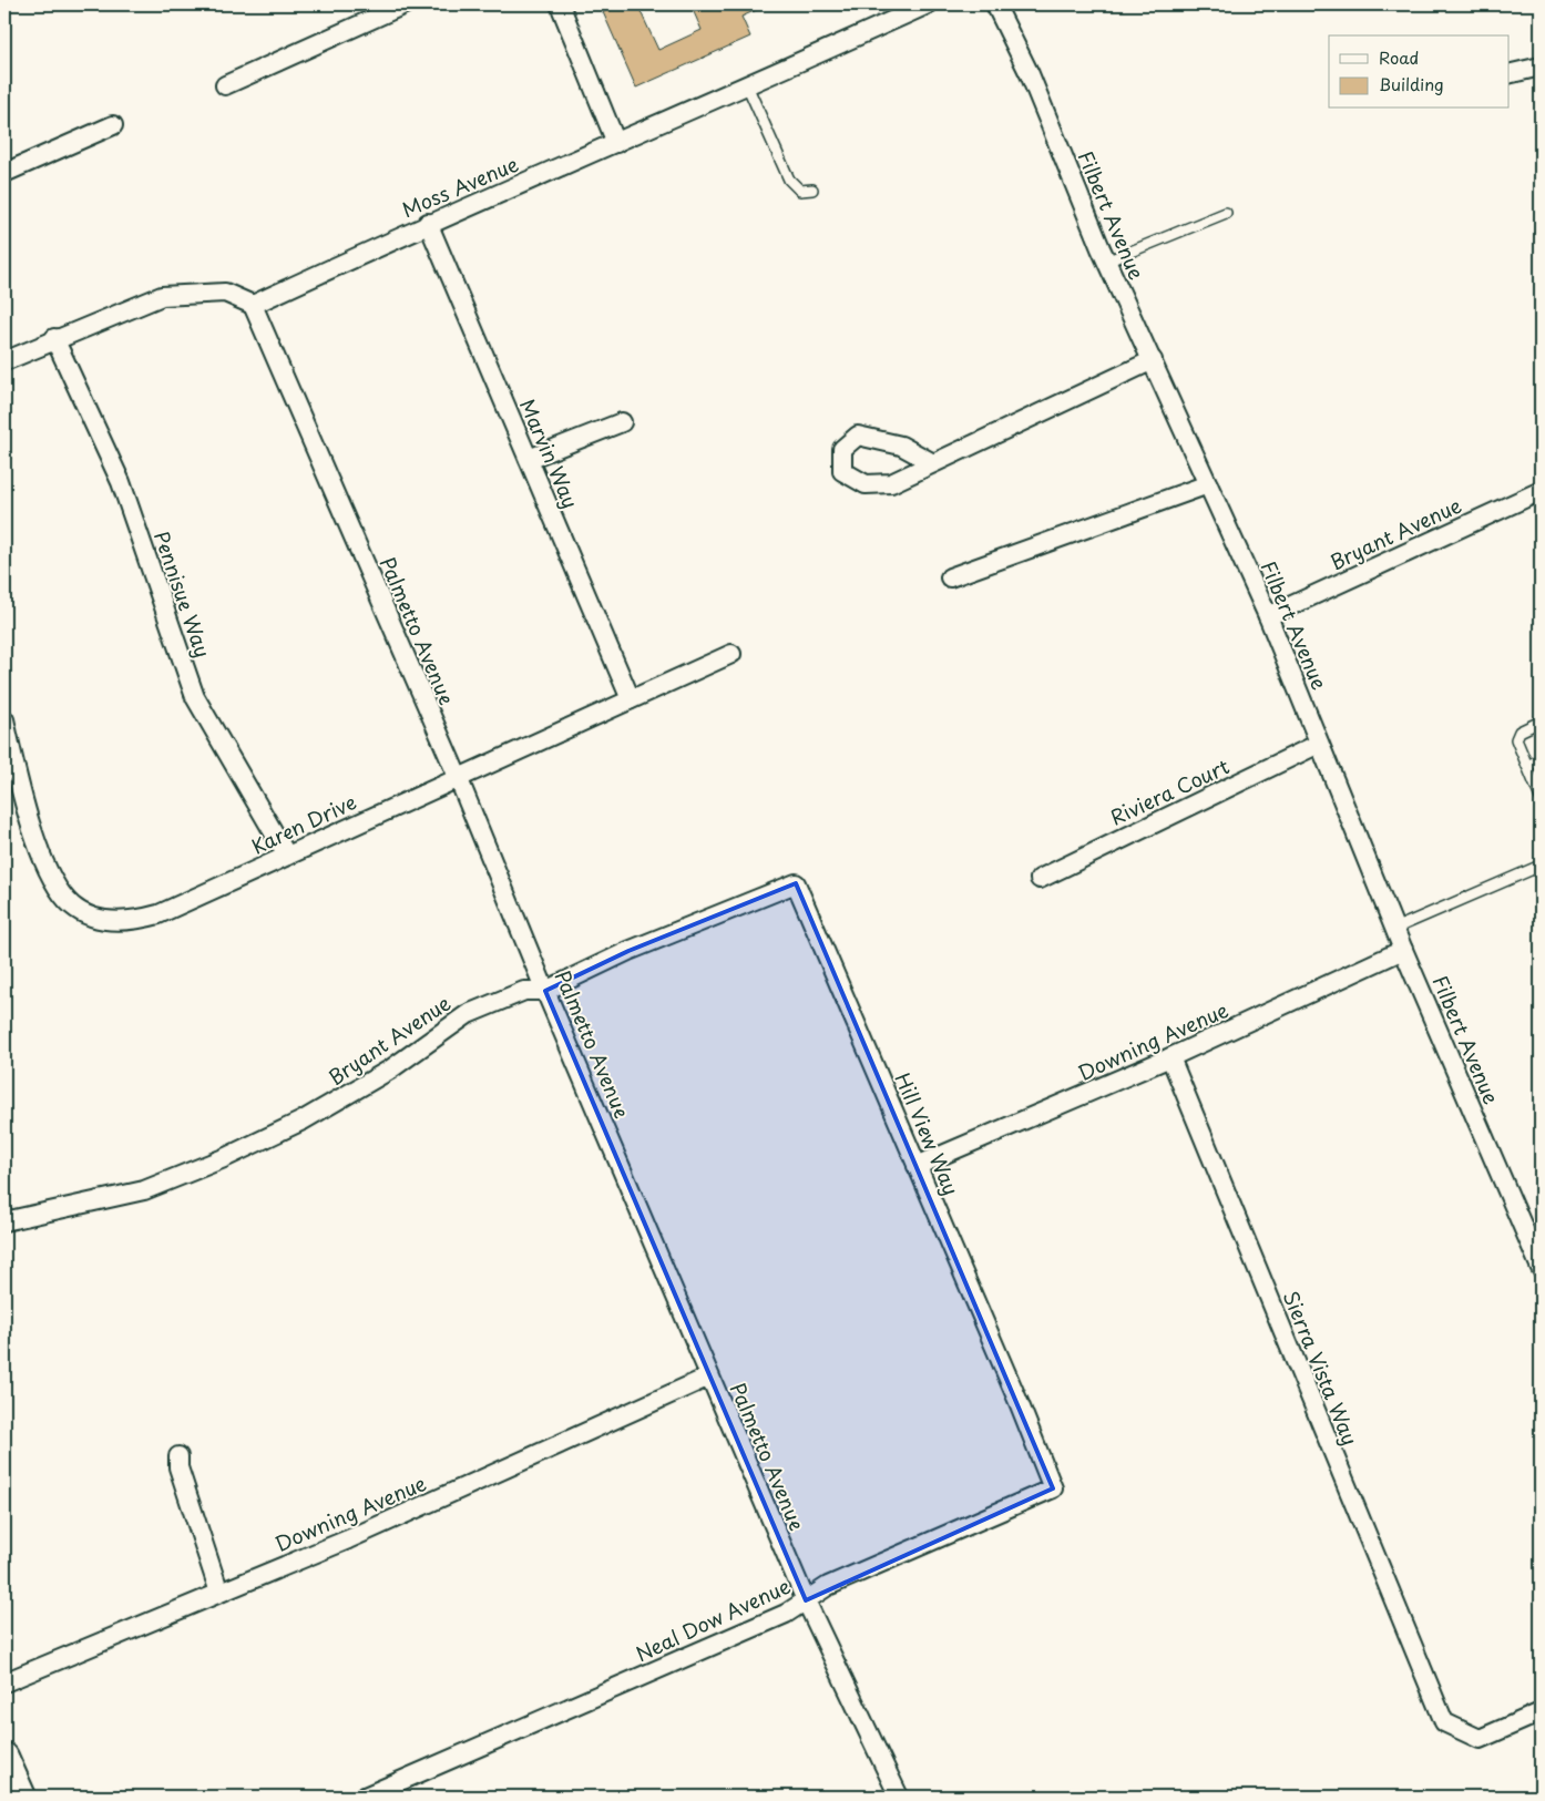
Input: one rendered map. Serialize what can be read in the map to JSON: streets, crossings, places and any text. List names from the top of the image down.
{
  "streets": {
    "street": [
      "Moss Avenue",
      "Filbert Avenue",
      "Marvin Way",
      "Bryant Avenue",
      "Pennisue Way",
      "Palmetto Avenue",
      "Riviera Court",
      "Karen Drive",
      "Downing Avenue",
      "Hill View Way",
      "Sierra Vista Way",
      "Neal Dow Avenue"
    ]
  },
  "crossings": [
    ["Moss Avenue", "Marvin Way"],
    ["Moss Avenue", "Palmetto Avenue"],
    ["Filbert Avenue", "Bryant Avenue"],
    ["Filbert Avenue", "Riviera Court"],
    ["Filbert Avenue", "Downing Avenue"],
    ["Marvin Way", "Karen Drive"],
    ["Bryant Avenue", "Palmetto Avenue"],
    ["Bryant Avenue", "Hill View Way"],
    ["Pennisue Way", "Karen Drive"],
    ["Palmetto Avenue", "Karen Drive"],
    ["Palmetto Avenue", "Downing Avenue"],
    ["Palmetto Avenue", "Neal Dow Avenue"],
    ["Downing Avenue", "Hill View Way"],
    ["Downing Avenue", "Sierra Vista Way"],
    ["Hill View Way", "Neal Dow Avenue"]
  ],
  "legend": ["Road", "Building"]
}
